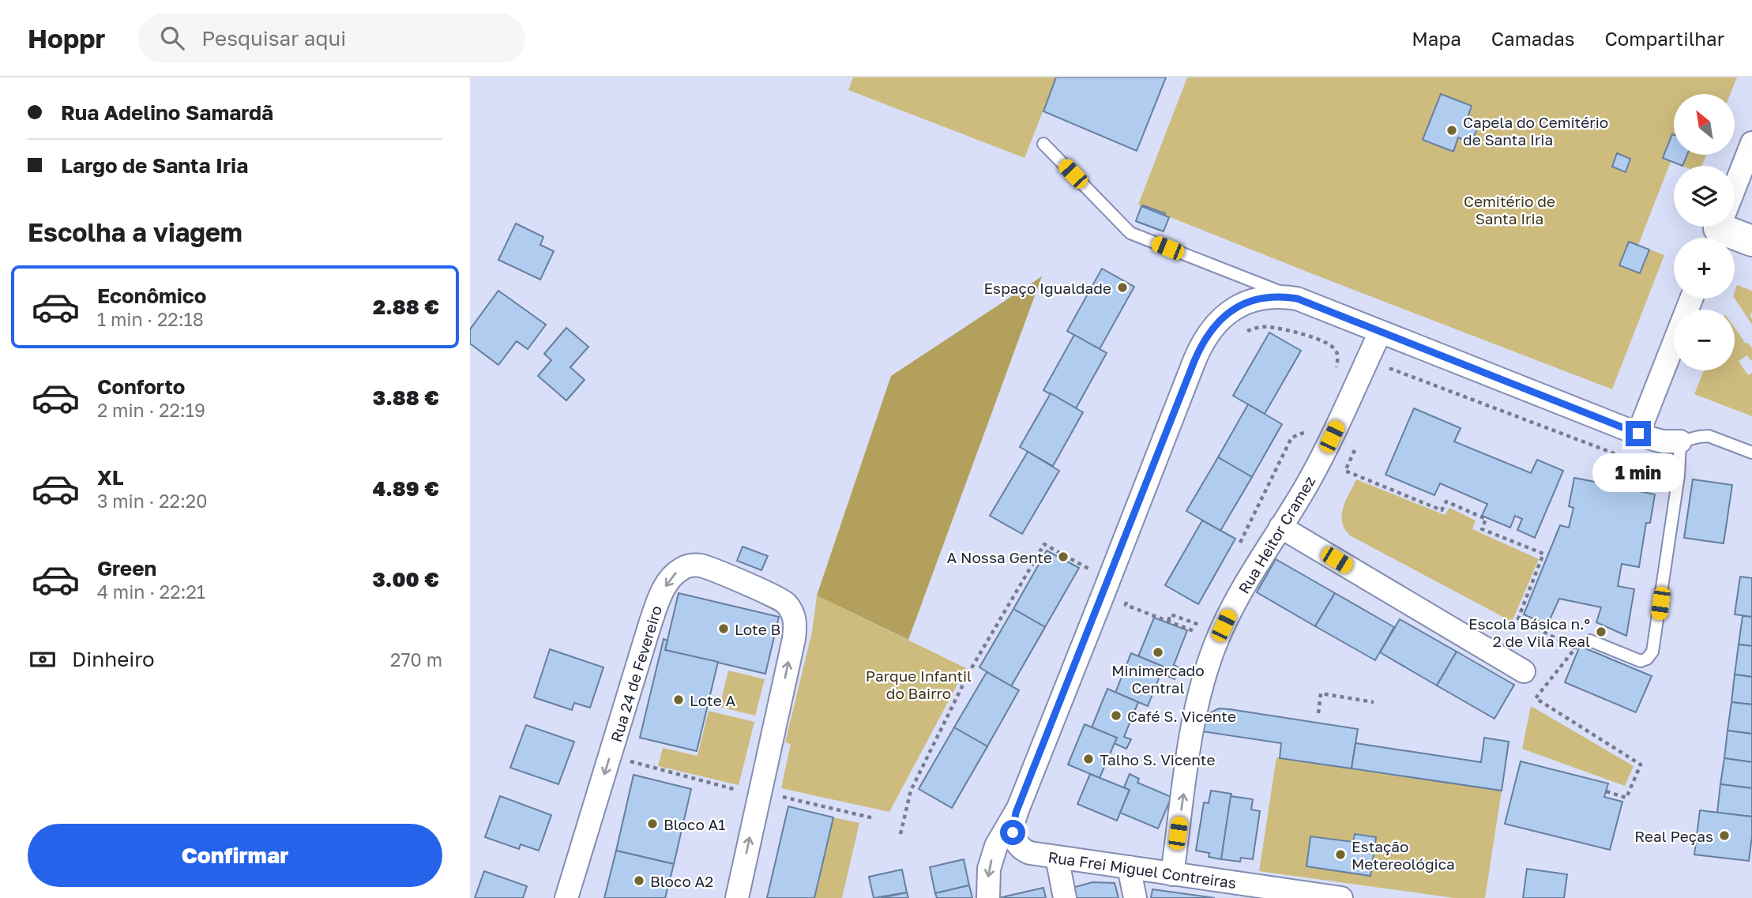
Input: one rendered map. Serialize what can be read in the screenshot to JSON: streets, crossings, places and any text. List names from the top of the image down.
{
  "streets": {
    "street": ["Rua Heitor Cramez", "Rua 24 de Fevereiro", "Rua Frei Miguel Contreiras"]
  },
  "crossings": [
    ["Rua Heitor Cramez", "Rua Frei Miguel Contreiras"]
  ],
  "parks": ["Cemitério de Santa Iria", "Parque Infantil do Bairro"],
  "places": [
    "Capela do Cemitério de Santa Iria",
    "Espaço Igualdade",
    "A Nossa Gente",
    "Lote B",
    "Escola Básica n.º 2 de Vila Real",
    "Minimercado Central",
    "Lote A",
    "Café S. Vicente",
    "Talho S. Vicente",
    "Bloco A1",
    "Real Peças",
    "Estação Metereológica",
    "Bloco A2"
  ],
  "north": "top left",
  "page": {
    "header": "Hoppr",
    "search": "Pesquisar aqui",
    "nav": ["Mapa", "Camadas", "Compartilhar"],
    "banner": ["Rua Adelino Samardã", "Largo de Santa Iria"],
    "map_buttons": ["+", "−"],
    "heading": "Escolha a viagem",
    "list": [
      {
        "name": "Econômico",
        "note": "1 min · 22:18",
        "value": "2.88 €"
      },
      {
        "name": "Conforto",
        "note": "2 min · 22:19",
        "value": "3.88 €"
      },
      {
        "name": "XL",
        "note": "3 min · 22:20",
        "value": "4.89 €"
      },
      {
        "name": "Green",
        "note": "4 min · 22:21",
        "value": "3.00 €"
      }
    ],
    "bubble": "1 min",
    "pay": ["Dinheiro", "270 m"],
    "buttons": "Confirmar"
  }
}
